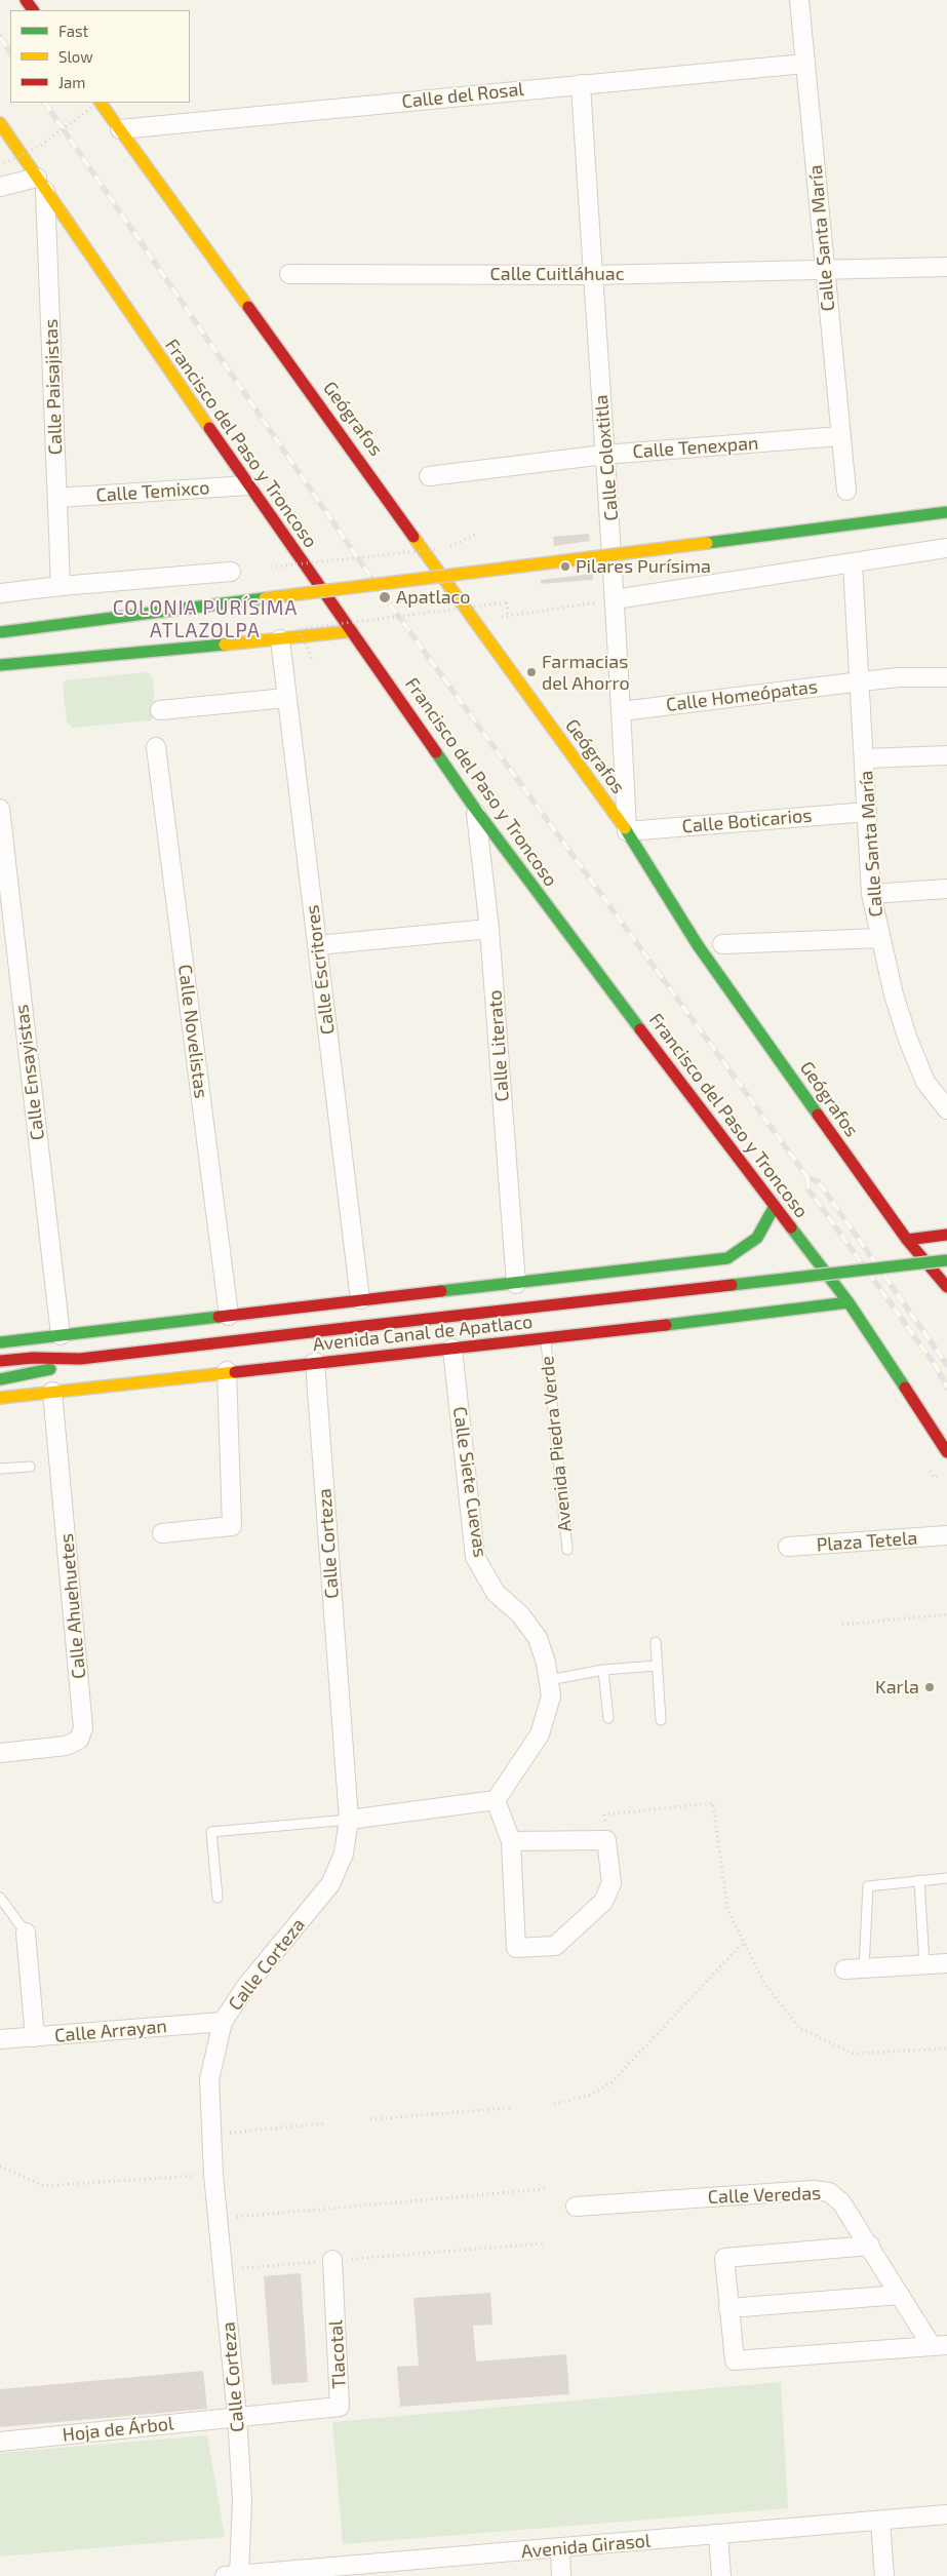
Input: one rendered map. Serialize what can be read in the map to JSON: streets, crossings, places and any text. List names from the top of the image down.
{
  "streets": {
    "main road": ["Geógrafos", "Francisco del Paso y Troncoso", "Avenida Canal de Apatlaco"],
    "street": [
      "Calle del Rosal",
      "Calle Santa María",
      "Calle Cuitláhuac",
      "Calle Paisajistas",
      "Calle Tenexpan",
      "Calle Coloxtitla",
      "Calle Temixco",
      "Calle Homeópatas",
      "Calle Boticarios",
      "Calle Escritores",
      "Calle Novelistas",
      "Calle Literato",
      "Calle Ensayistas",
      "Calle Siete Cuevas",
      "Plaza Tetela",
      "Calle Corteza",
      "Calle Ahuehuetes",
      "Calle Arrayan",
      "Calle Veredas",
      "Tlacotal",
      "Hoja de Árbol",
      "Avenida Girasol"
    ],
    "lane": ["Avenida Piedra Verde"]
  },
  "crossings": [
    ["Calle del Rosal", "Calle Santa María"],
    ["Calle del Rosal", "Geógrafos"],
    ["Calle del Rosal", "Calle Coloxtitla"],
    ["Calle Santa María", "Calle Cuitláhuac"],
    ["Calle Santa María", "Calle Tenexpan"],
    ["Calle Santa María", "Calle Homeópatas"],
    ["Calle Santa María", "Calle Boticarios"],
    ["Calle Cuitláhuac", "Calle Coloxtitla"],
    ["Calle Paisajistas", "Francisco del Paso y Troncoso"],
    ["Calle Paisajistas", "Calle Temixco"],
    ["Geógrafos", "Calle Coloxtitla"],
    ["Geógrafos", "Calle Boticarios"],
    ["Francisco del Paso y Troncoso", "Calle Temixco"],
    ["Francisco del Paso y Troncoso", "Calle Literato"],
    ["Francisco del Paso y Troncoso", "Avenida Canal de Apatlaco"],
    ["Calle Tenexpan", "Calle Coloxtitla"],
    ["Calle Coloxtitla", "Calle Homeópatas"],
    ["Calle Coloxtitla", "Calle Boticarios"],
    ["Avenida Canal de Apatlaco", "Avenida Piedra Verde"],
    ["Avenida Canal de Apatlaco", "Calle Siete Cuevas"],
    ["Avenida Canal de Apatlaco", "Calle Corteza"],
    ["Avenida Canal de Apatlaco", "Calle Ahuehuetes"],
    ["Calle Corteza", "Calle Arrayan"],
    ["Calle Corteza", "Tlacotal"],
    ["Calle Corteza", "Hoja de Árbol"],
    ["Calle Corteza", "Avenida Girasol"],
    ["Tlacotal", "Hoja de Árbol"]
  ],
  "districts": ["COLONIA PURÍSIMA ATLAZOLPA"],
  "places": [
    "Pilares Purísima",
    "Apatlaco",
    "Farmacias del Ahorro",
    "Karla"
  ],
  "legend": ["Fast", "Slow", "Jam"]
}
